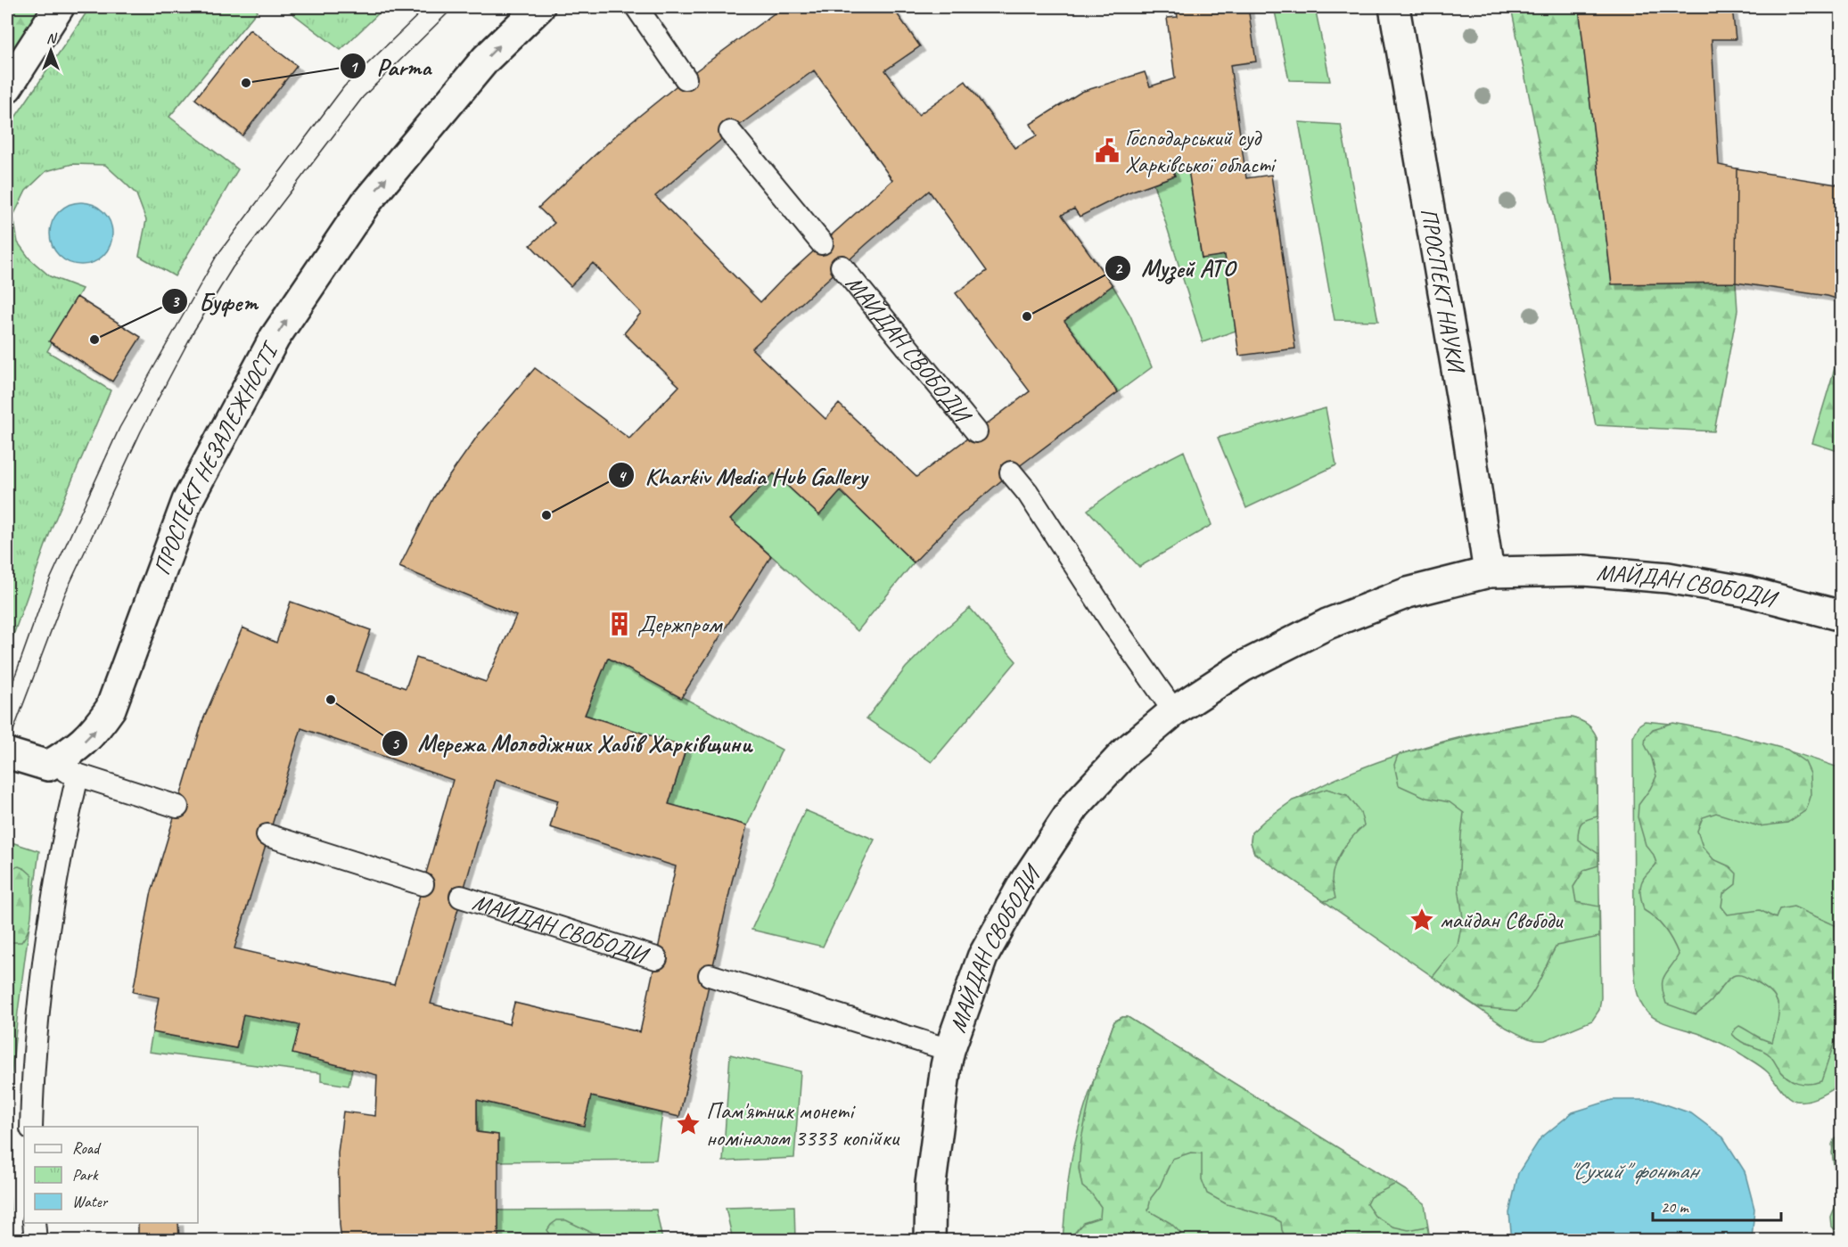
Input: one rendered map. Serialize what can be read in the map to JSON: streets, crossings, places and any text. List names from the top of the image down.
{
  "streets": {
    "main road": ["ПРОСПЕКТ НАУКИ", "МАЙДАН СВОБОДИ", "ПРОСПЕКТ НЕЗАЛЕЖНОСТІ"]
  },
  "crossings": [
    ["ПРОСПЕКТ НАУКИ", "МАЙДАН СВОБОДИ"]
  ],
  "one_way": ["ПРОСПЕКТ НЕЗАЛЕЖНОСТІ"],
  "water": ["\"Сухий\" фонтан"],
  "places": {
    "other": [
      "Parma",
      "Музей АТО",
      "Буфет",
      "Kharkiv Media Hub Gallery",
      "Мережа Молодіжних Хабів Харківщини"
    ],
    "public building": ["Господарський суд Харківської області"],
    "building": ["Держпром"],
    "place": ["майдан Свободи", "Пам'ятник монеті номіналом 3333 копійки"]
  },
  "legend": ["Road", "Park", "Water"],
  "scale_bar": "20 m",
  "north": "top"
}
